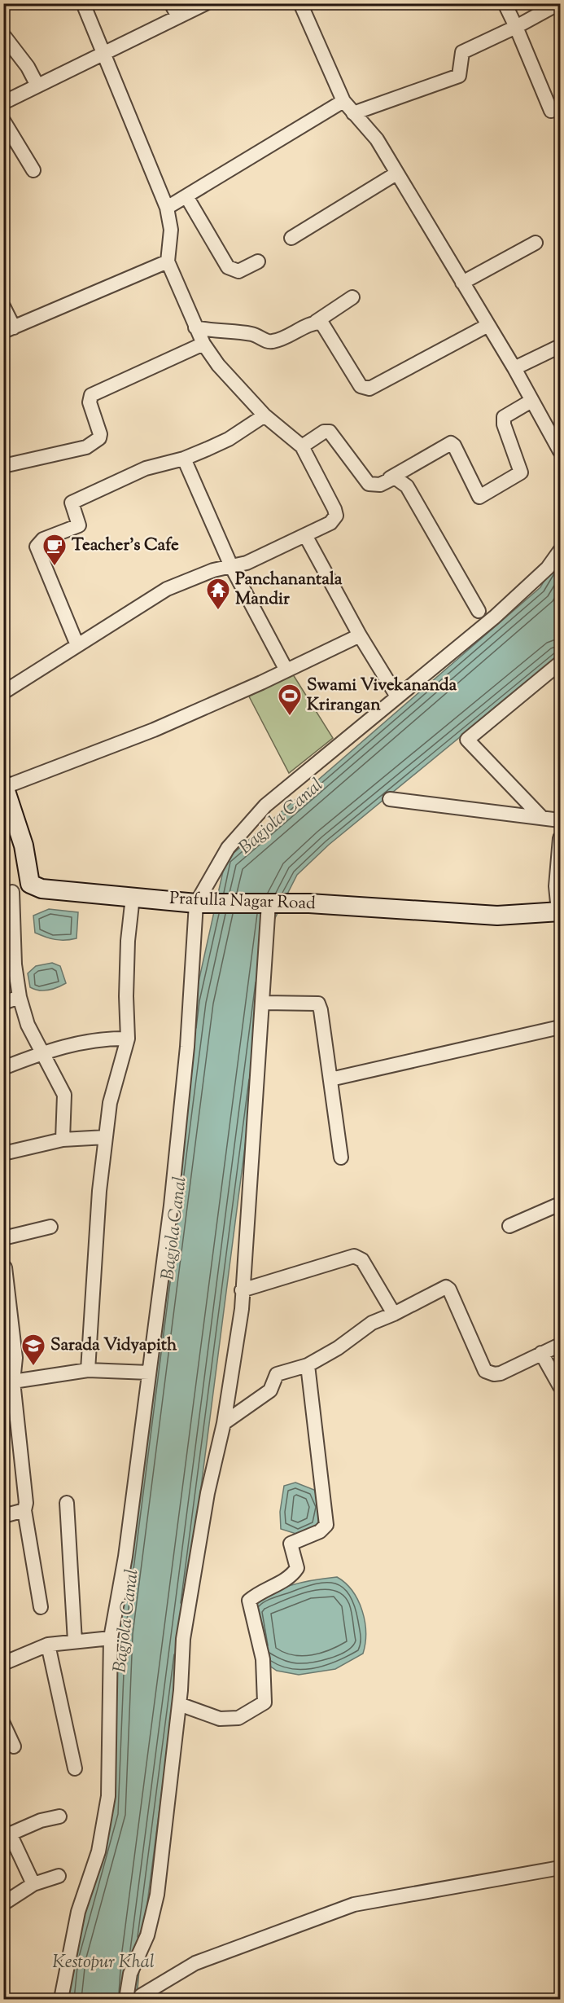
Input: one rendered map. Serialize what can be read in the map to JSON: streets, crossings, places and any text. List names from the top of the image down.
{
  "streets": {
    "street": ["Prafulla Nagar Road"]
  },
  "water": ["Bagjola Canal", "Kestopur Khal"],
  "places": {
    "cafe": ["Teacher's Cafe"],
    "temple": ["Panchanantala Mandir"],
    "sports": ["Swami Vivekananda Krirangan"],
    "school or university": ["Sarada Vidyapith"]
  }
}
